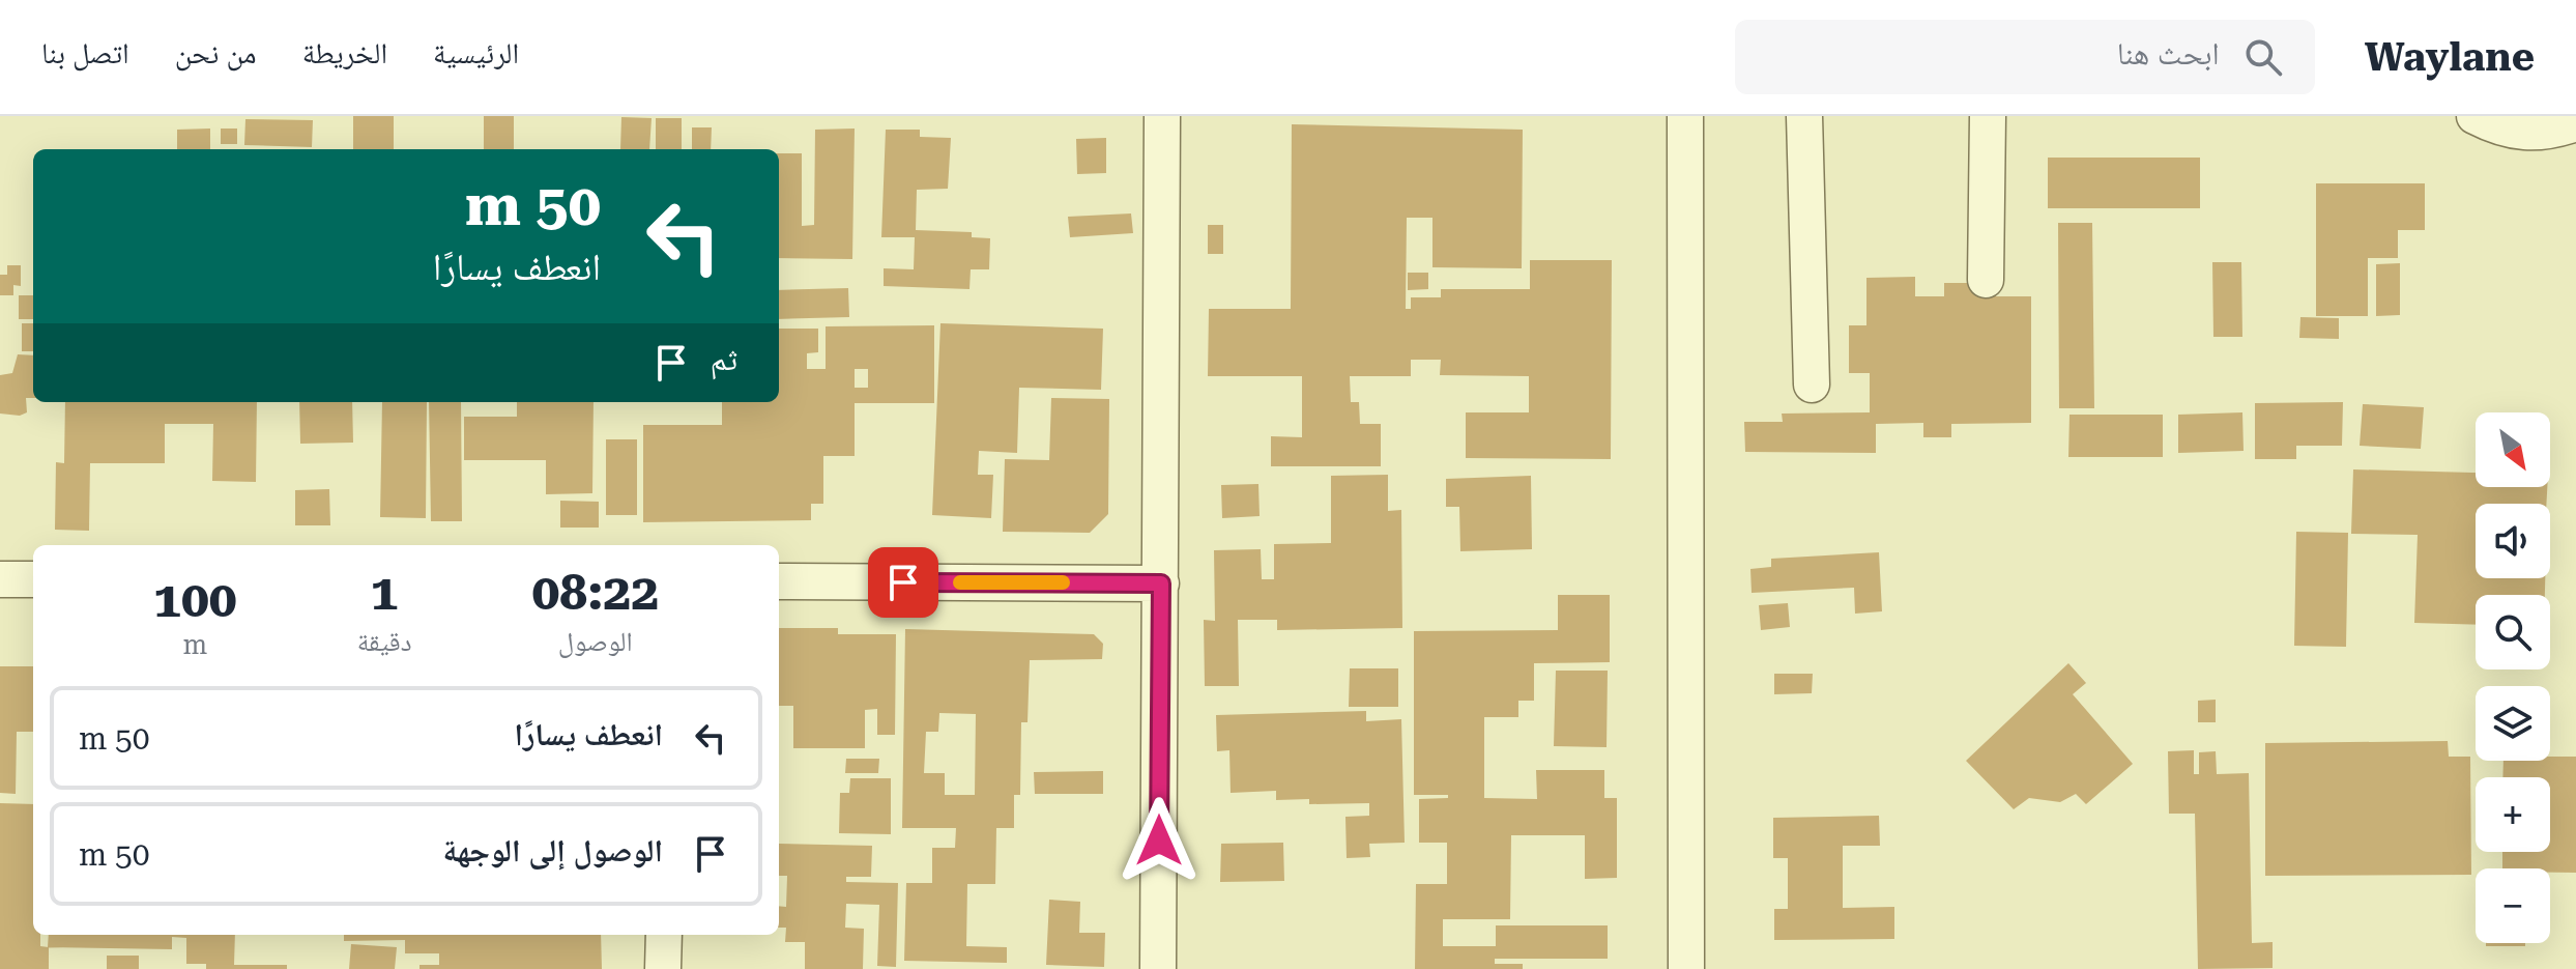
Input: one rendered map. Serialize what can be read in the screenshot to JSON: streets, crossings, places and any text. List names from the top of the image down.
{
  "north": "bottom right",
  "page": {
    "header": "Waylane",
    "search": "ابحث هنا",
    "nav": [
      "الرئيسية",
      "الخريطة",
      "من نحن",
      "اتصل بنا"
    ],
    "turn": ["50 m", "انعطف يسارًا"],
    "then": "ثم",
    "map_buttons": ["+", "−"],
    "eta": [
      "08:22",
      "الوصول",
      "1",
      "دقيقة",
      "100",
      "m"
    ],
    "list": [
      {
        "name": "انعطف يسارًا",
        "value": "50 m"
      },
      {
        "name": "الوصول إلى الوجهة",
        "value": "50 m"
      }
    ]
  }
}
